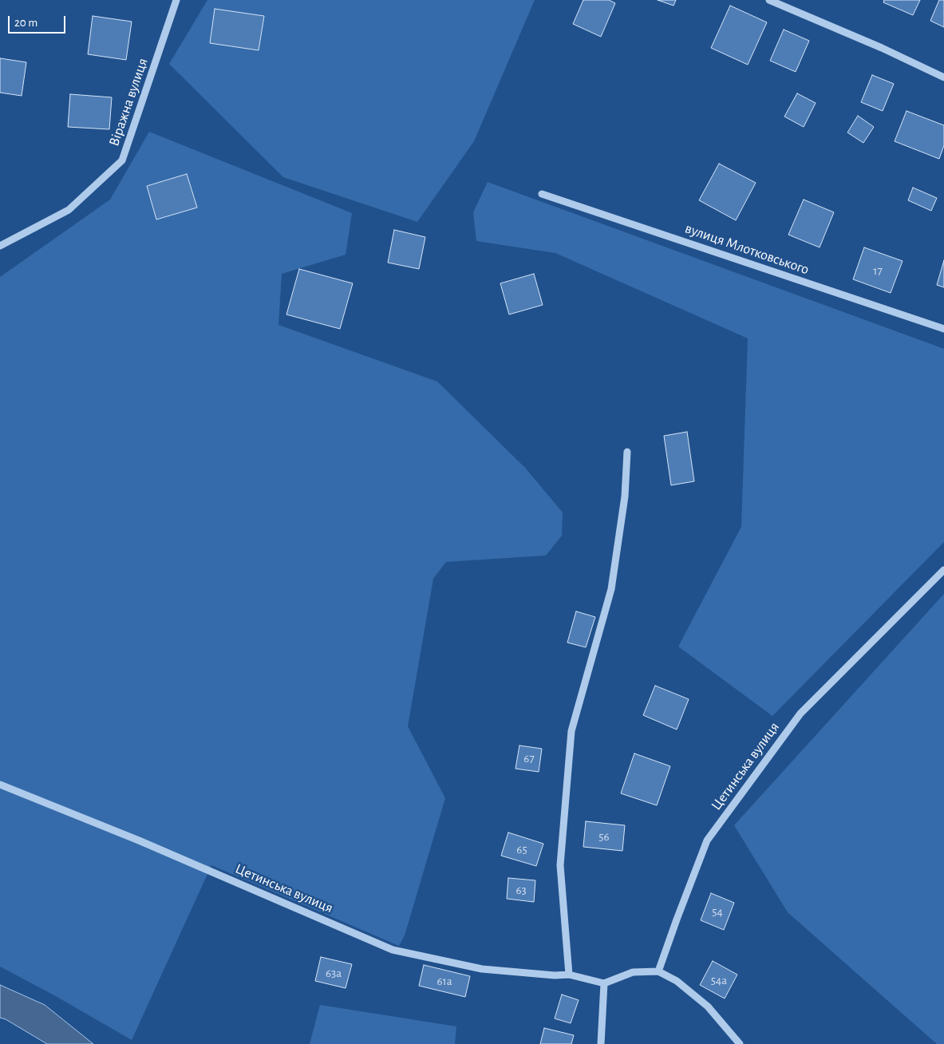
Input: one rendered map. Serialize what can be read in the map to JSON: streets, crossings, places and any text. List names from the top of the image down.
{
  "streets": {
    "street": ["Віражна вулиця", "вулиця Млотковського", "Цетинська вулиця"]
  },
  "house_numbers": [
    "17",
    "67",
    "56",
    "65",
    "63",
    "54",
    "63а",
    "54а",
    "61а"
  ],
  "scale_bar": "20 m"
}
